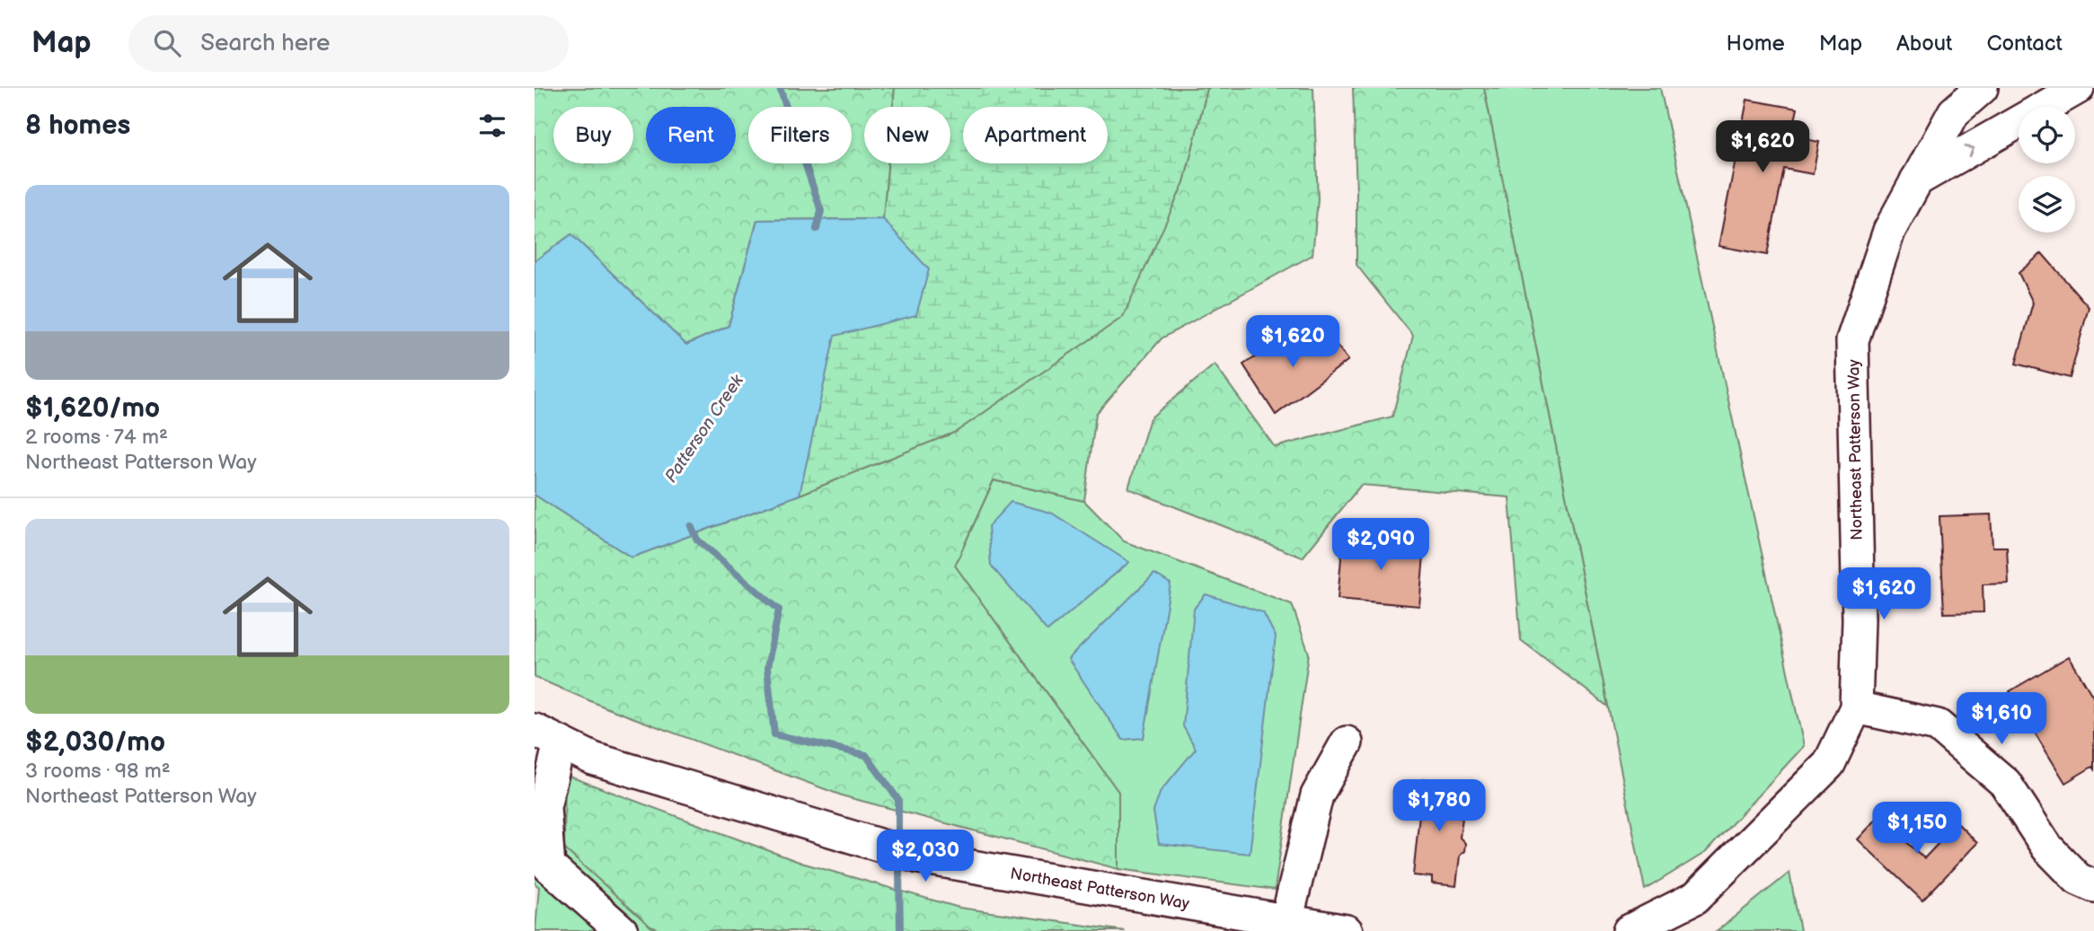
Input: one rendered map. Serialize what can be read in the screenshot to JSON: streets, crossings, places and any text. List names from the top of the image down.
{
  "streets": {
    "street": ["Northeast Patterson Way"]
  },
  "water": ["Patterson Creek"],
  "page": {
    "header": "Map",
    "search": "Search here",
    "nav": [
      "Home",
      "Map",
      "About",
      "Contact"
    ],
    "heading": "8 homes",
    "chip": [
      "Buy",
      "Rent",
      "Filters",
      "New",
      "Apartment"
    ],
    "price": [
      "$1,620",
      "$1,620",
      "$2,090",
      "$1,620",
      "$1,610",
      "$1,780",
      "$1,150",
      "$2,030"
    ],
    "list": [
      {
        "name": "$1,620/mo",
        "note": "2 rooms · 74 m² · Northeast Patterson Way"
      },
      {
        "name": "$2,030/mo",
        "note": "3 rooms · 98 m² · Northeast Patterson Way"
      }
    ]
  }
}
